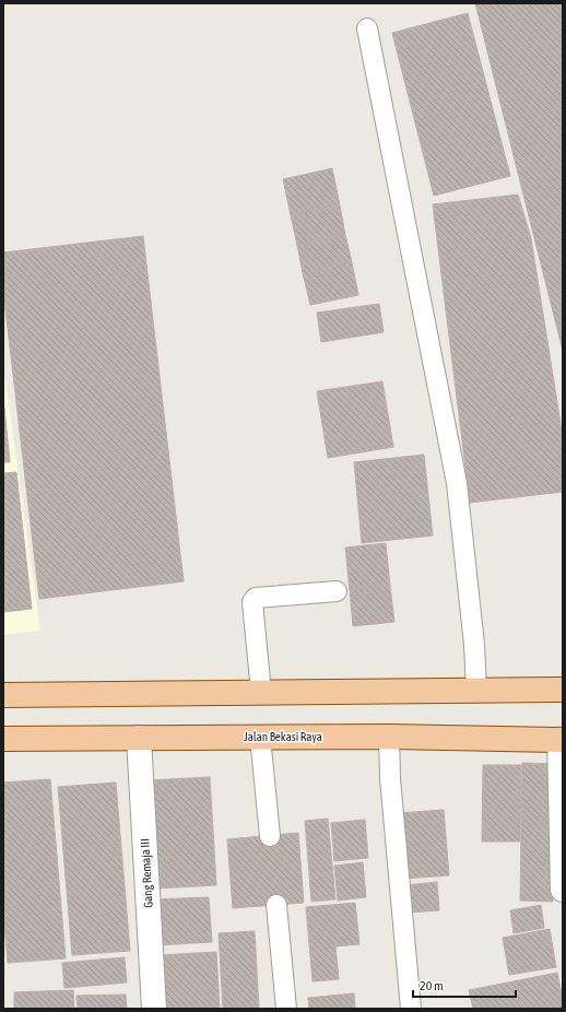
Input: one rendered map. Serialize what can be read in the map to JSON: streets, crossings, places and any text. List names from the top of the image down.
{
  "streets": {
    "main road": ["Jalan Bekasi Raya"],
    "street": ["Gang Remaja III"]
  },
  "crossings": [
    ["Jalan Bekasi Raya", "Gang Remaja III"]
  ],
  "scale_bar": "20 m"
}
